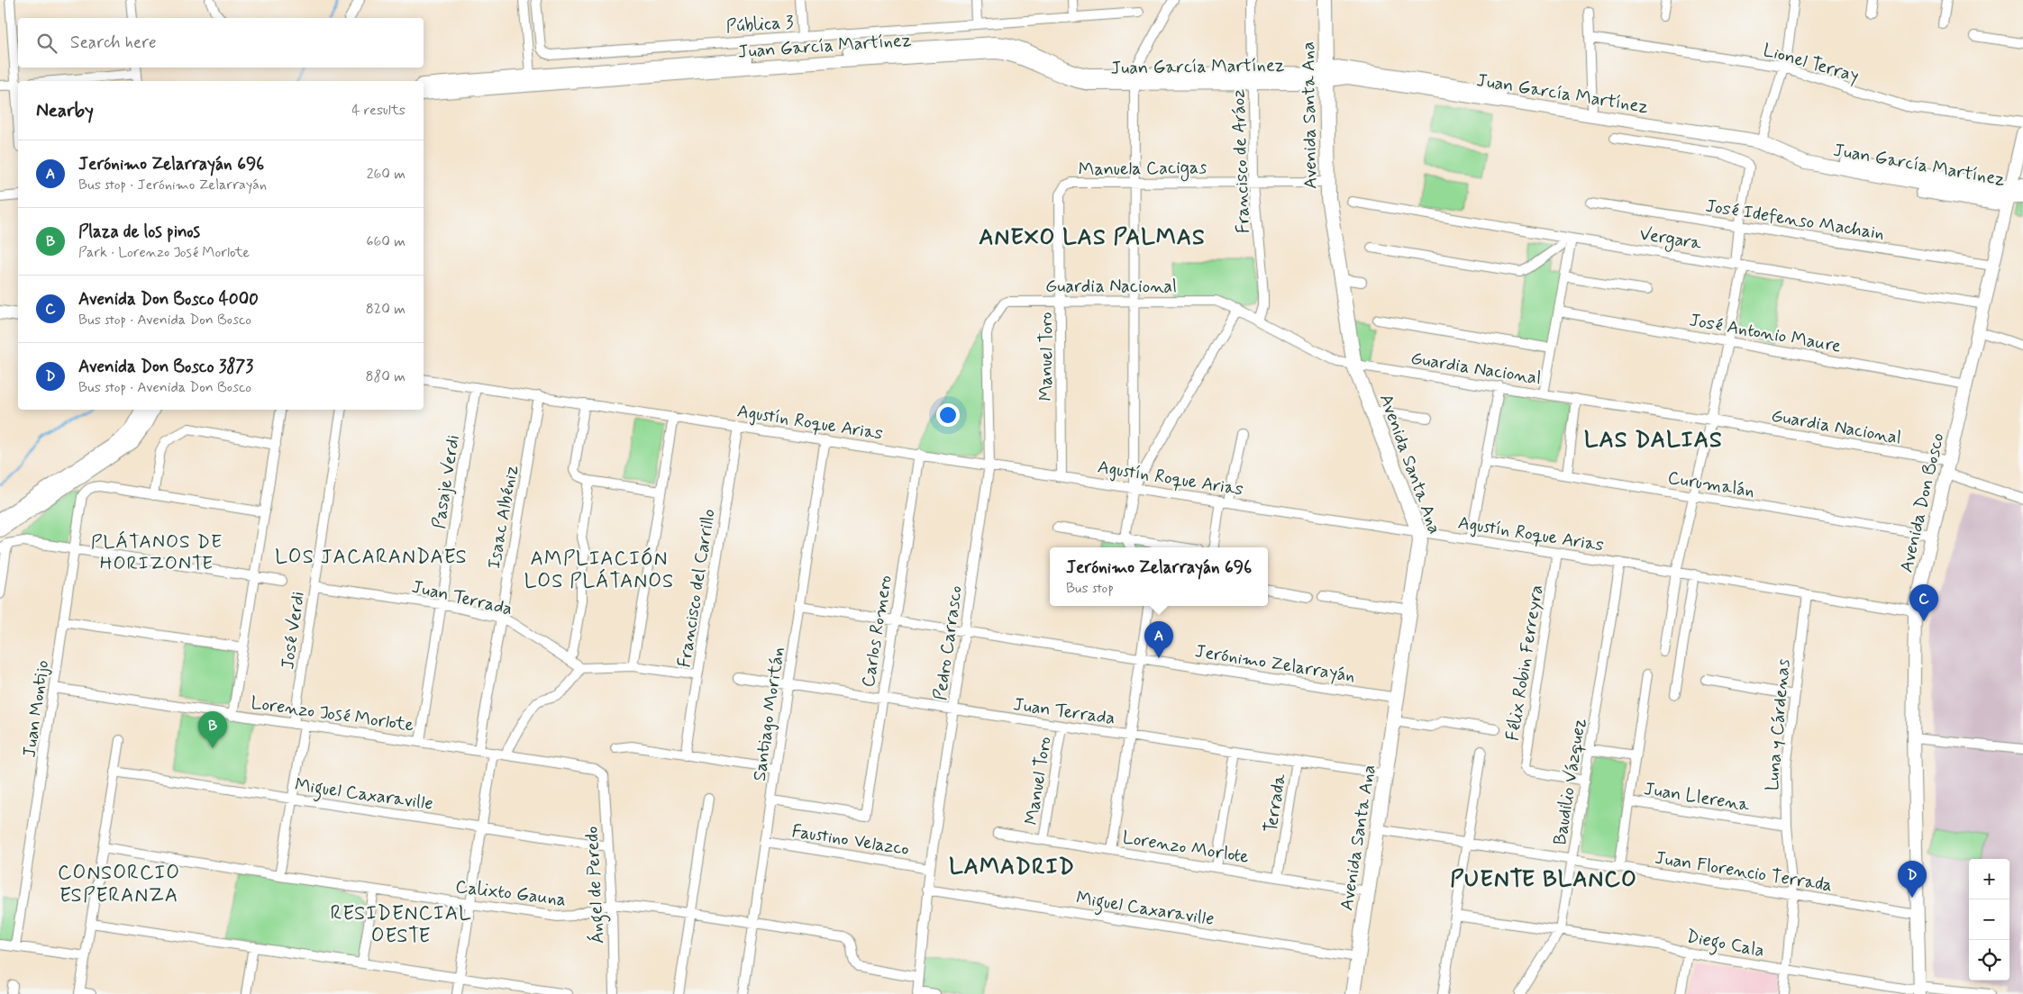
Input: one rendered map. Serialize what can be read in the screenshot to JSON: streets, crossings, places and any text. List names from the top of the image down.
{
  "streets": {
    "main road": ["Juan García Martínez", "Avenida Santa Ana", "Avenida Don Bosco"],
    "street": [
      "Pública 3",
      "Lionel Terray",
      "Francisco de Aráoz",
      "Manuela Cacigas",
      "José Idefenso Machain",
      "Vergara",
      "Guardia Nacional",
      "José Antonio Maure",
      "Manuel Toro",
      "Agustín Roque Arias",
      "Pasaje Verdi",
      "Curumalán",
      "Isaac Albéniz",
      "Francisco del Carrillo",
      "Juan Terrada",
      "José Verdi",
      "Carlos Romero",
      "Pedro Carrasco",
      "Jerónimo Zelarrayán",
      "Félix Robin Ferreyra",
      "Juan Montijo",
      "Lorenzo José Morlote",
      "Santiago Moritán",
      "Luna y Cárdenas",
      "Baudilio Vázquez",
      "Miguel Caxaraville",
      "Juan Llerena",
      "Terrada",
      "Faustino Velazco",
      "Lorenzo Morlote",
      "Juan Florencio Terrada",
      "Ángel de Peredo",
      "Calixto Gauna",
      "Diego Cala"
    ]
  },
  "crossings": [
    ["Juan García Martínez", "Avenida Santa Ana"],
    ["Juan García Martínez", "Francisco de Aráoz"],
    ["Juan García Martínez", "Avenida Don Bosco"],
    ["Avenida Santa Ana", "Manuela Cacigas"],
    ["Avenida Santa Ana", "Guardia Nacional"],
    ["Avenida Santa Ana", "Agustín Roque Arias"],
    ["Avenida Santa Ana", "Juan Terrada"],
    ["Avenida Santa Ana", "Jerónimo Zelarrayán"],
    ["Avenida Santa Ana", "Miguel Caxaraville"],
    ["Avenida Santa Ana", "Lorenzo Morlote"],
    ["Avenida Santa Ana", "Juan Florencio Terrada"],
    ["Francisco de Aráoz", "Manuela Cacigas"],
    ["Francisco de Aráoz", "Guardia Nacional"],
    ["Manuela Cacigas", "Manuel Toro"],
    ["José Idefenso Machain", "Avenida Don Bosco"],
    ["Vergara", "Avenida Don Bosco"],
    ["Guardia Nacional", "Manuel Toro"],
    ["Guardia Nacional", "Avenida Don Bosco"],
    ["Guardia Nacional", "Pedro Carrasco"],
    ["José Antonio Maure", "Avenida Don Bosco"],
    ["Manuel Toro", "Agustín Roque Arias"],
    ["Manuel Toro", "Juan Terrada"],
    ["Manuel Toro", "Lorenzo Morlote"],
    ["Agustín Roque Arias", "Pasaje Verdi"],
    ["Agustín Roque Arias", "Avenida Don Bosco"],
    ["Agustín Roque Arias", "Isaac Albéniz"],
    ["Agustín Roque Arias", "Francisco del Carrillo"],
    ["Agustín Roque Arias", "Carlos Romero"],
    ["Agustín Roque Arias", "Pedro Carrasco"],
    ["Agustín Roque Arias", "Félix Robin Ferreyra"],
    ["Agustín Roque Arias", "Santiago Moritán"],
    ["Agustín Roque Arias", "Luna y Cárdenas"],
    ["Agustín Roque Arias", "Baudilio Vázquez"],
    ["Pasaje Verdi", "Juan Terrada"],
    ["Pasaje Verdi", "Lorenzo José Morlote"],
    ["Curumalán", "Avenida Don Bosco"],
    ["Avenida Don Bosco", "Juan Florencio Terrada"],
    ["Avenida Don Bosco", "Diego Cala"],
    ["Isaac Albéniz", "Juan Terrada"],
    ["Isaac Albéniz", "Lorenzo José Morlote"],
    ["Juan Terrada", "José Verdi"],
    ["Juan Terrada", "Carlos Romero"],
    ["Juan Terrada", "Pedro Carrasco"],
    ["Juan Terrada", "Santiago Moritán"],
    ["Juan Terrada", "Terrada"],
    ["José Verdi", "Lorenzo José Morlote"],
    ["Carlos Romero", "Jerónimo Zelarrayán"],
    ["Carlos Romero", "Santiago Moritán"],
    ["Pedro Carrasco", "Jerónimo Zelarrayán"],
    ["Pedro Carrasco", "Miguel Caxaraville"],
    ["Pedro Carrasco", "Faustino Velazco"],
    ["Pedro Carrasco", "Calixto Gauna"],
    ["Jerónimo Zelarrayán", "Santiago Moritán"],
    ["Félix Robin Ferreyra", "Baudilio Vázquez"],
    ["Félix Robin Ferreyra", "Juan Florencio Terrada"],
    ["Félix Robin Ferreyra", "Diego Cala"],
    ["Juan Montijo", "Lorenzo José Morlote"],
    ["Lorenzo José Morlote", "Ángel de Peredo"],
    ["Santiago Moritán", "Faustino Velazco"],
    ["Santiago Moritán", "Calixto Gauna"],
    ["Luna y Cárdenas", "Juan Llerena"],
    ["Luna y Cárdenas", "Juan Florencio Terrada"],
    ["Luna y Cárdenas", "Diego Cala"],
    ["Baudilio Vázquez", "Juan Llerena"],
    ["Baudilio Vázquez", "Juan Florencio Terrada"],
    ["Baudilio Vázquez", "Diego Cala"],
    ["Miguel Caxaraville", "Ángel de Peredo"],
    ["Terrada", "Lorenzo Morlote"],
    ["Ángel de Peredo", "Calixto Gauna"]
  ],
  "districts": [
    "ANEXO LAS PALMAS",
    "LAS DALIAS",
    "PLÁTANOS DE HORIZONTE",
    "LOS JACARANDAES",
    "AMPLIACIÓN LOS PLÁTANOS",
    "LAMADRID",
    "CONSORCIO ESPERANZA",
    "PUENTE BLANCO",
    "RESIDENCIAL OESTE"
  ],
  "page": {
    "search": "Search here",
    "heading": ["Nearby", "4 results"],
    "list": [
      {
        "mark": "A",
        "name": "Jerónimo Zelarrayán 696",
        "note": "Bus stop · Jerónimo Zelarrayán",
        "value": "260 m"
      },
      {
        "mark": "B",
        "name": "Plaza de los pinos",
        "note": "Park · Lorenzo José Morlote",
        "value": "660 m"
      },
      {
        "mark": "C",
        "name": "Avenida Don Bosco 4000",
        "note": "Bus stop · Avenida Don Bosco",
        "value": "820 m"
      },
      {
        "mark": "D",
        "name": "Avenida Don Bosco 3873",
        "note": "Bus stop · Avenida Don Bosco",
        "value": "880 m"
      }
    ],
    "popup": ["Jerónimo Zelarrayán 696", "Bus stop"],
    "pins": [
      "C",
      "A",
      "B",
      "D"
    ],
    "map_buttons": ["+", "−"]
  }
}
